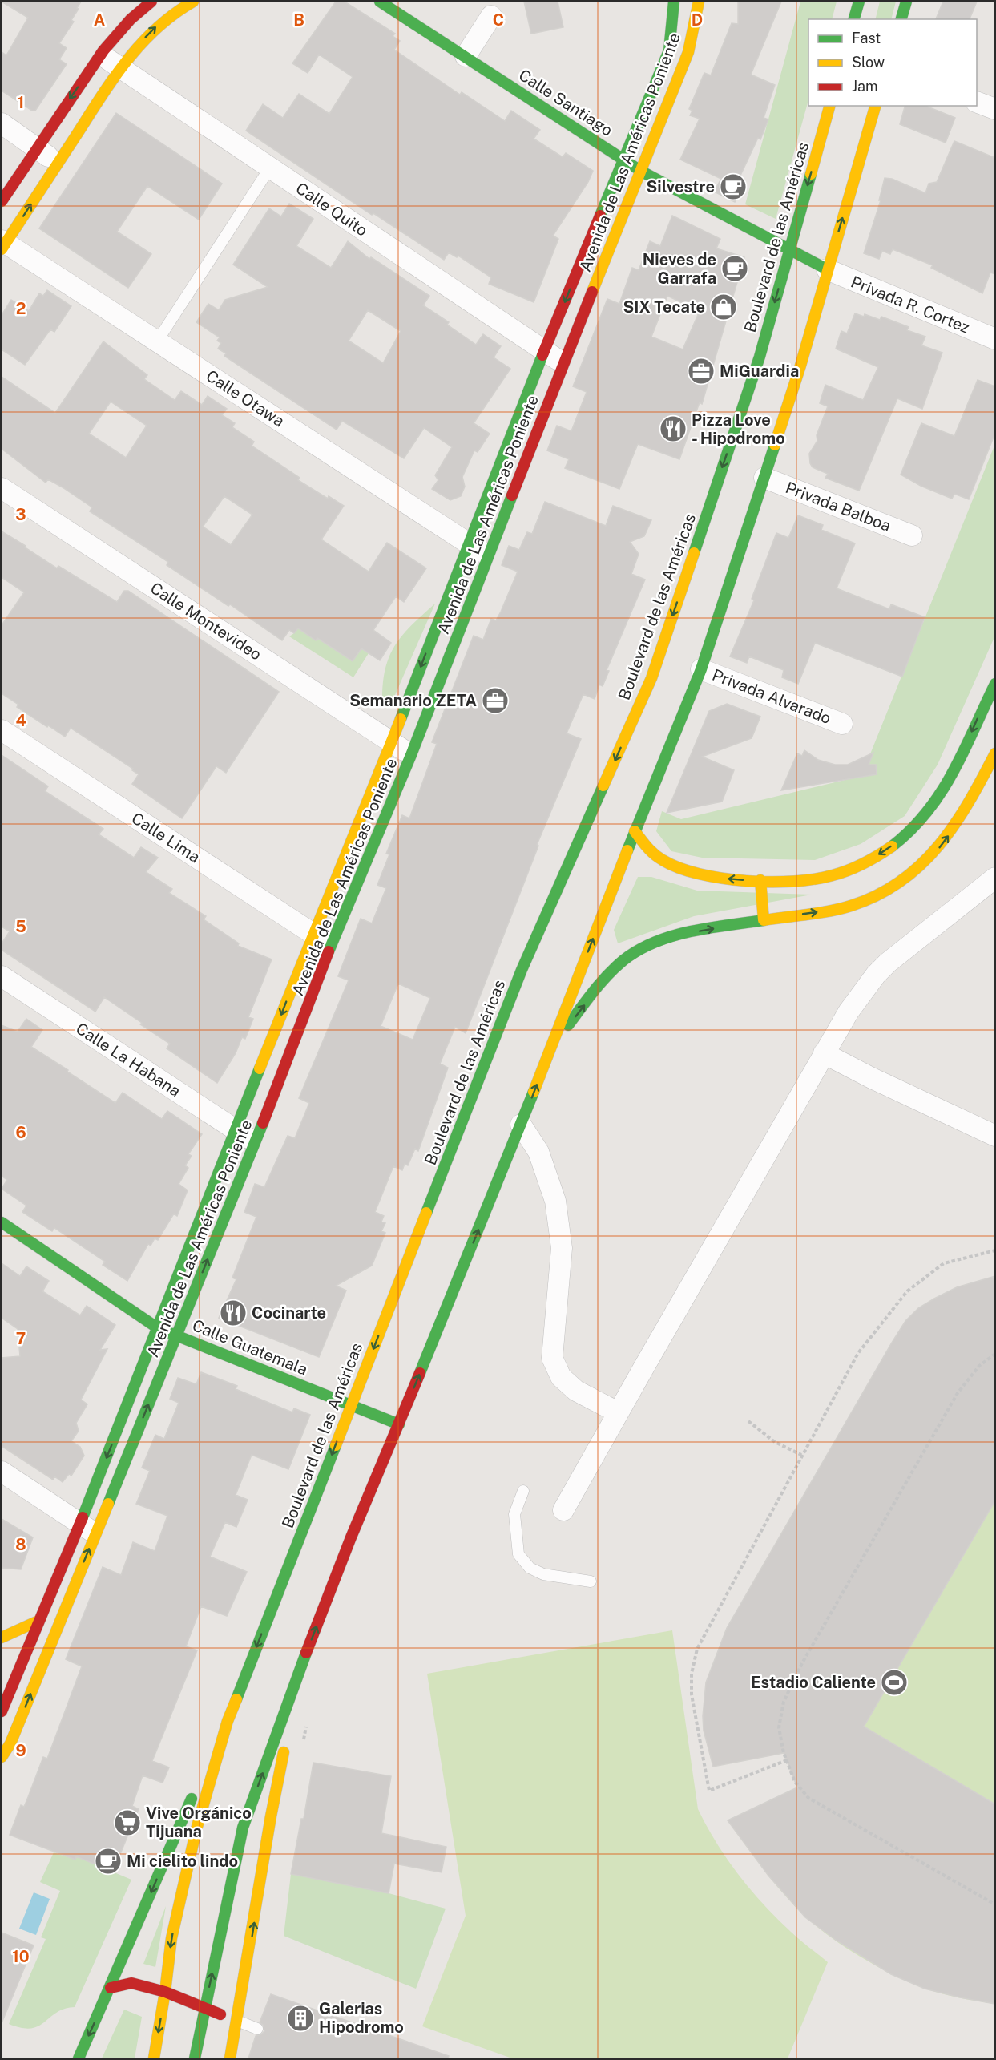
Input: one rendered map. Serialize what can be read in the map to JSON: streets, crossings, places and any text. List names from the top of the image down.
{
  "streets": {
    "street": [
      "Calle Santiago",
      "Avenida de Las Américas Poniente",
      "Calle Quito",
      "Boulevard de las Américas",
      "Privada R. Cortez",
      "Calle Otawa",
      "Privada Balboa",
      "Calle Montevideo",
      "Privada Alvarado",
      "Calle Lima",
      "Calle La Habana",
      "Calle Guatemala"
    ]
  },
  "crossings": [
    ["Calle Santiago", "Avenida de Las Américas Poniente"],
    ["Calle Santiago", "Boulevard de las Américas"],
    ["Calle Santiago", "Privada R. Cortez"],
    ["Avenida de Las Américas Poniente", "Calle Quito"],
    ["Avenida de Las Américas Poniente", "Calle Otawa"],
    ["Avenida de Las Américas Poniente", "Calle Montevideo"],
    ["Avenida de Las Américas Poniente", "Calle Lima"],
    ["Avenida de Las Américas Poniente", "Calle La Habana"],
    ["Avenida de Las Américas Poniente", "Calle Guatemala"],
    ["Boulevard de las Américas", "Calle Guatemala"]
  ],
  "places": {
    "cafe": ["Silvestre", "Nieves de Garrafa", "Mi cielito lindo"],
    "shop": ["SIX Tecate"],
    "office": ["MiGuardia", "Semanario ZETA"],
    "restaurant": ["Pizza Love - Hipodromo", "Cocinarte"],
    "sports": ["Estadio Caliente"],
    "supermarket": ["Vive Orgánico Tijuana"],
    "building": ["Galerias Hipodromo"]
  },
  "legend": ["Fast", "Slow", "Jam"],
  "grid": {
    "columns": [
      "A",
      "B",
      "C",
      "D"
    ],
    "rows": [
      "1",
      "2",
      "3",
      "4",
      "5",
      "6",
      "7",
      "8",
      "9",
      "10"
    ]
  }
}
